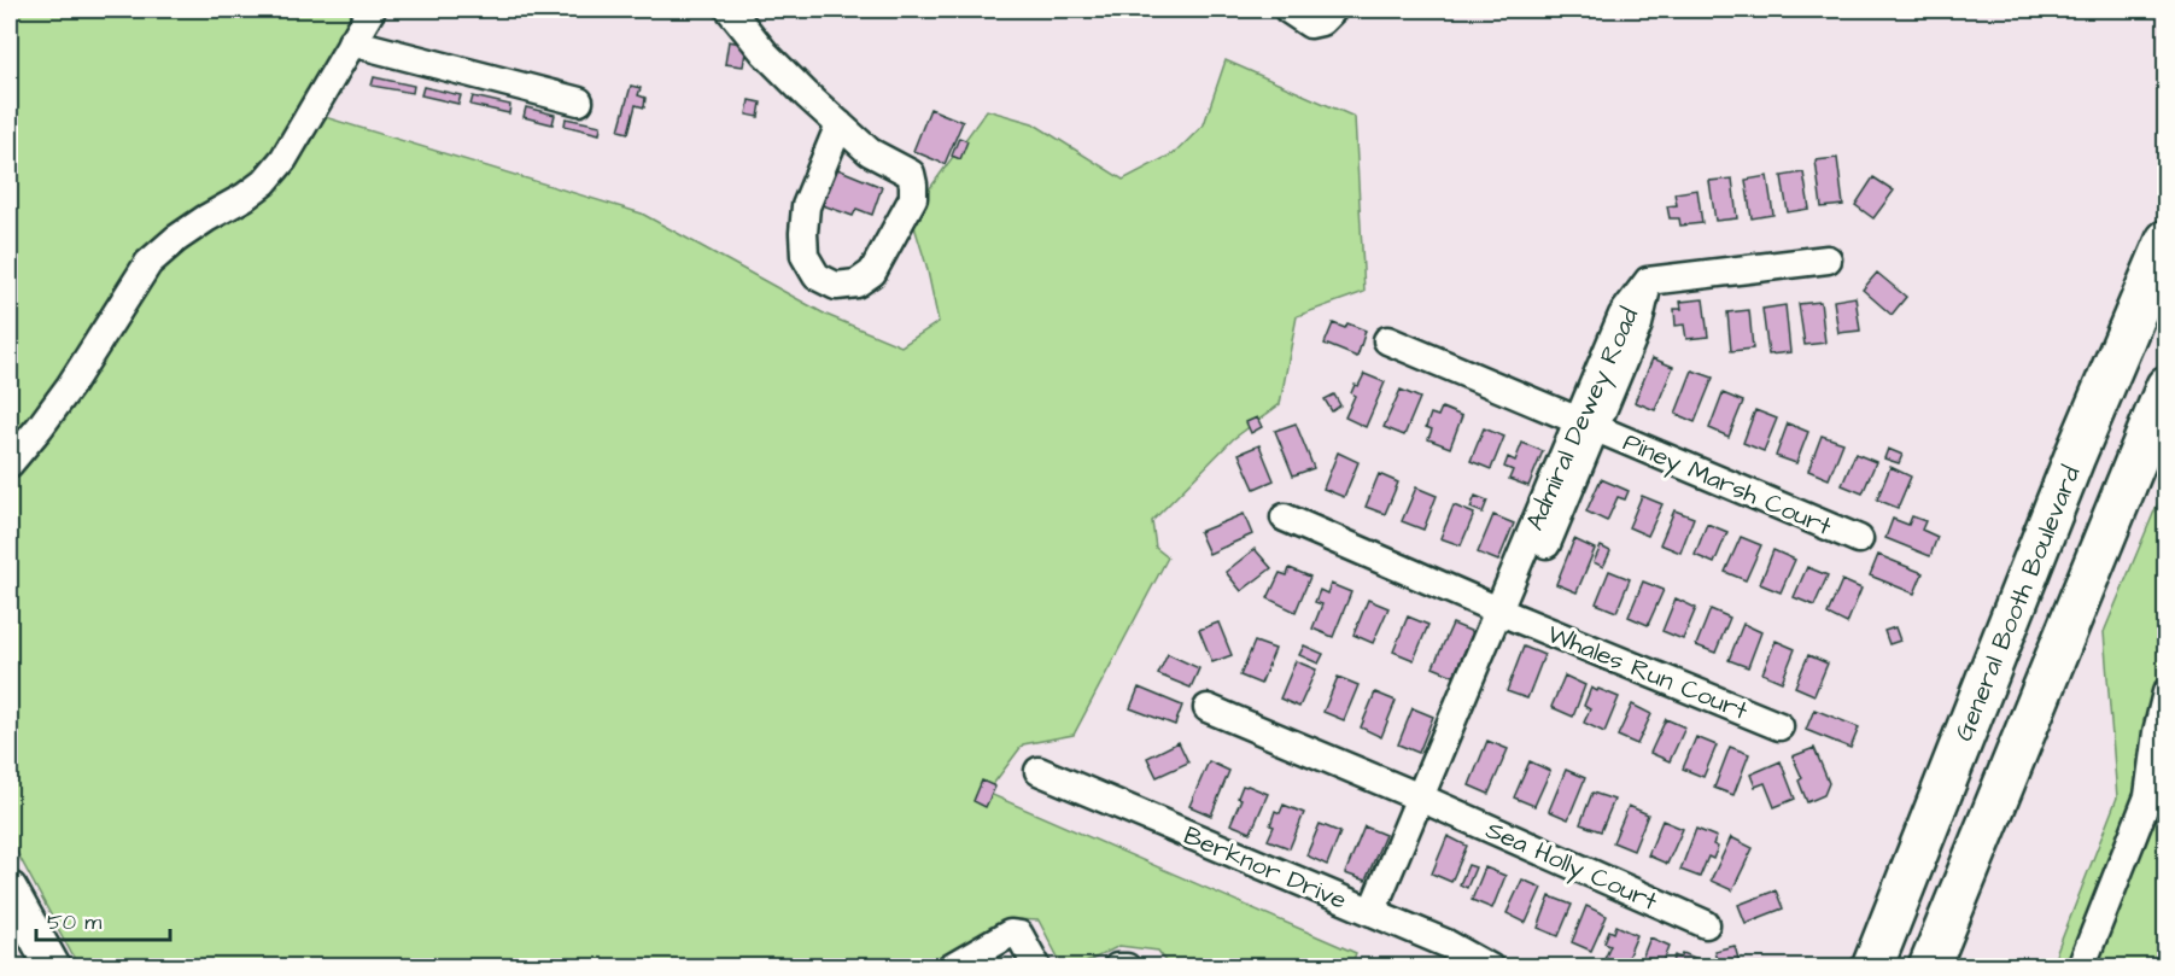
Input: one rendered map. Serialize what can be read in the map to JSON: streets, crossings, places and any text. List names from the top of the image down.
{
  "streets": {
    "highway": ["General Booth Boulevard"],
    "street": [
      "Admiral Dewey Road",
      "Piney Marsh Court",
      "Whales Run Court",
      "Sea Holly Court",
      "Berknor Drive"
    ]
  },
  "crossings": [
    ["Admiral Dewey Road", "Piney Marsh Court"],
    ["Admiral Dewey Road", "Whales Run Court"],
    ["Admiral Dewey Road", "Sea Holly Court"],
    ["Admiral Dewey Road", "Berknor Drive"]
  ],
  "scale_bar": "50 m"
}
